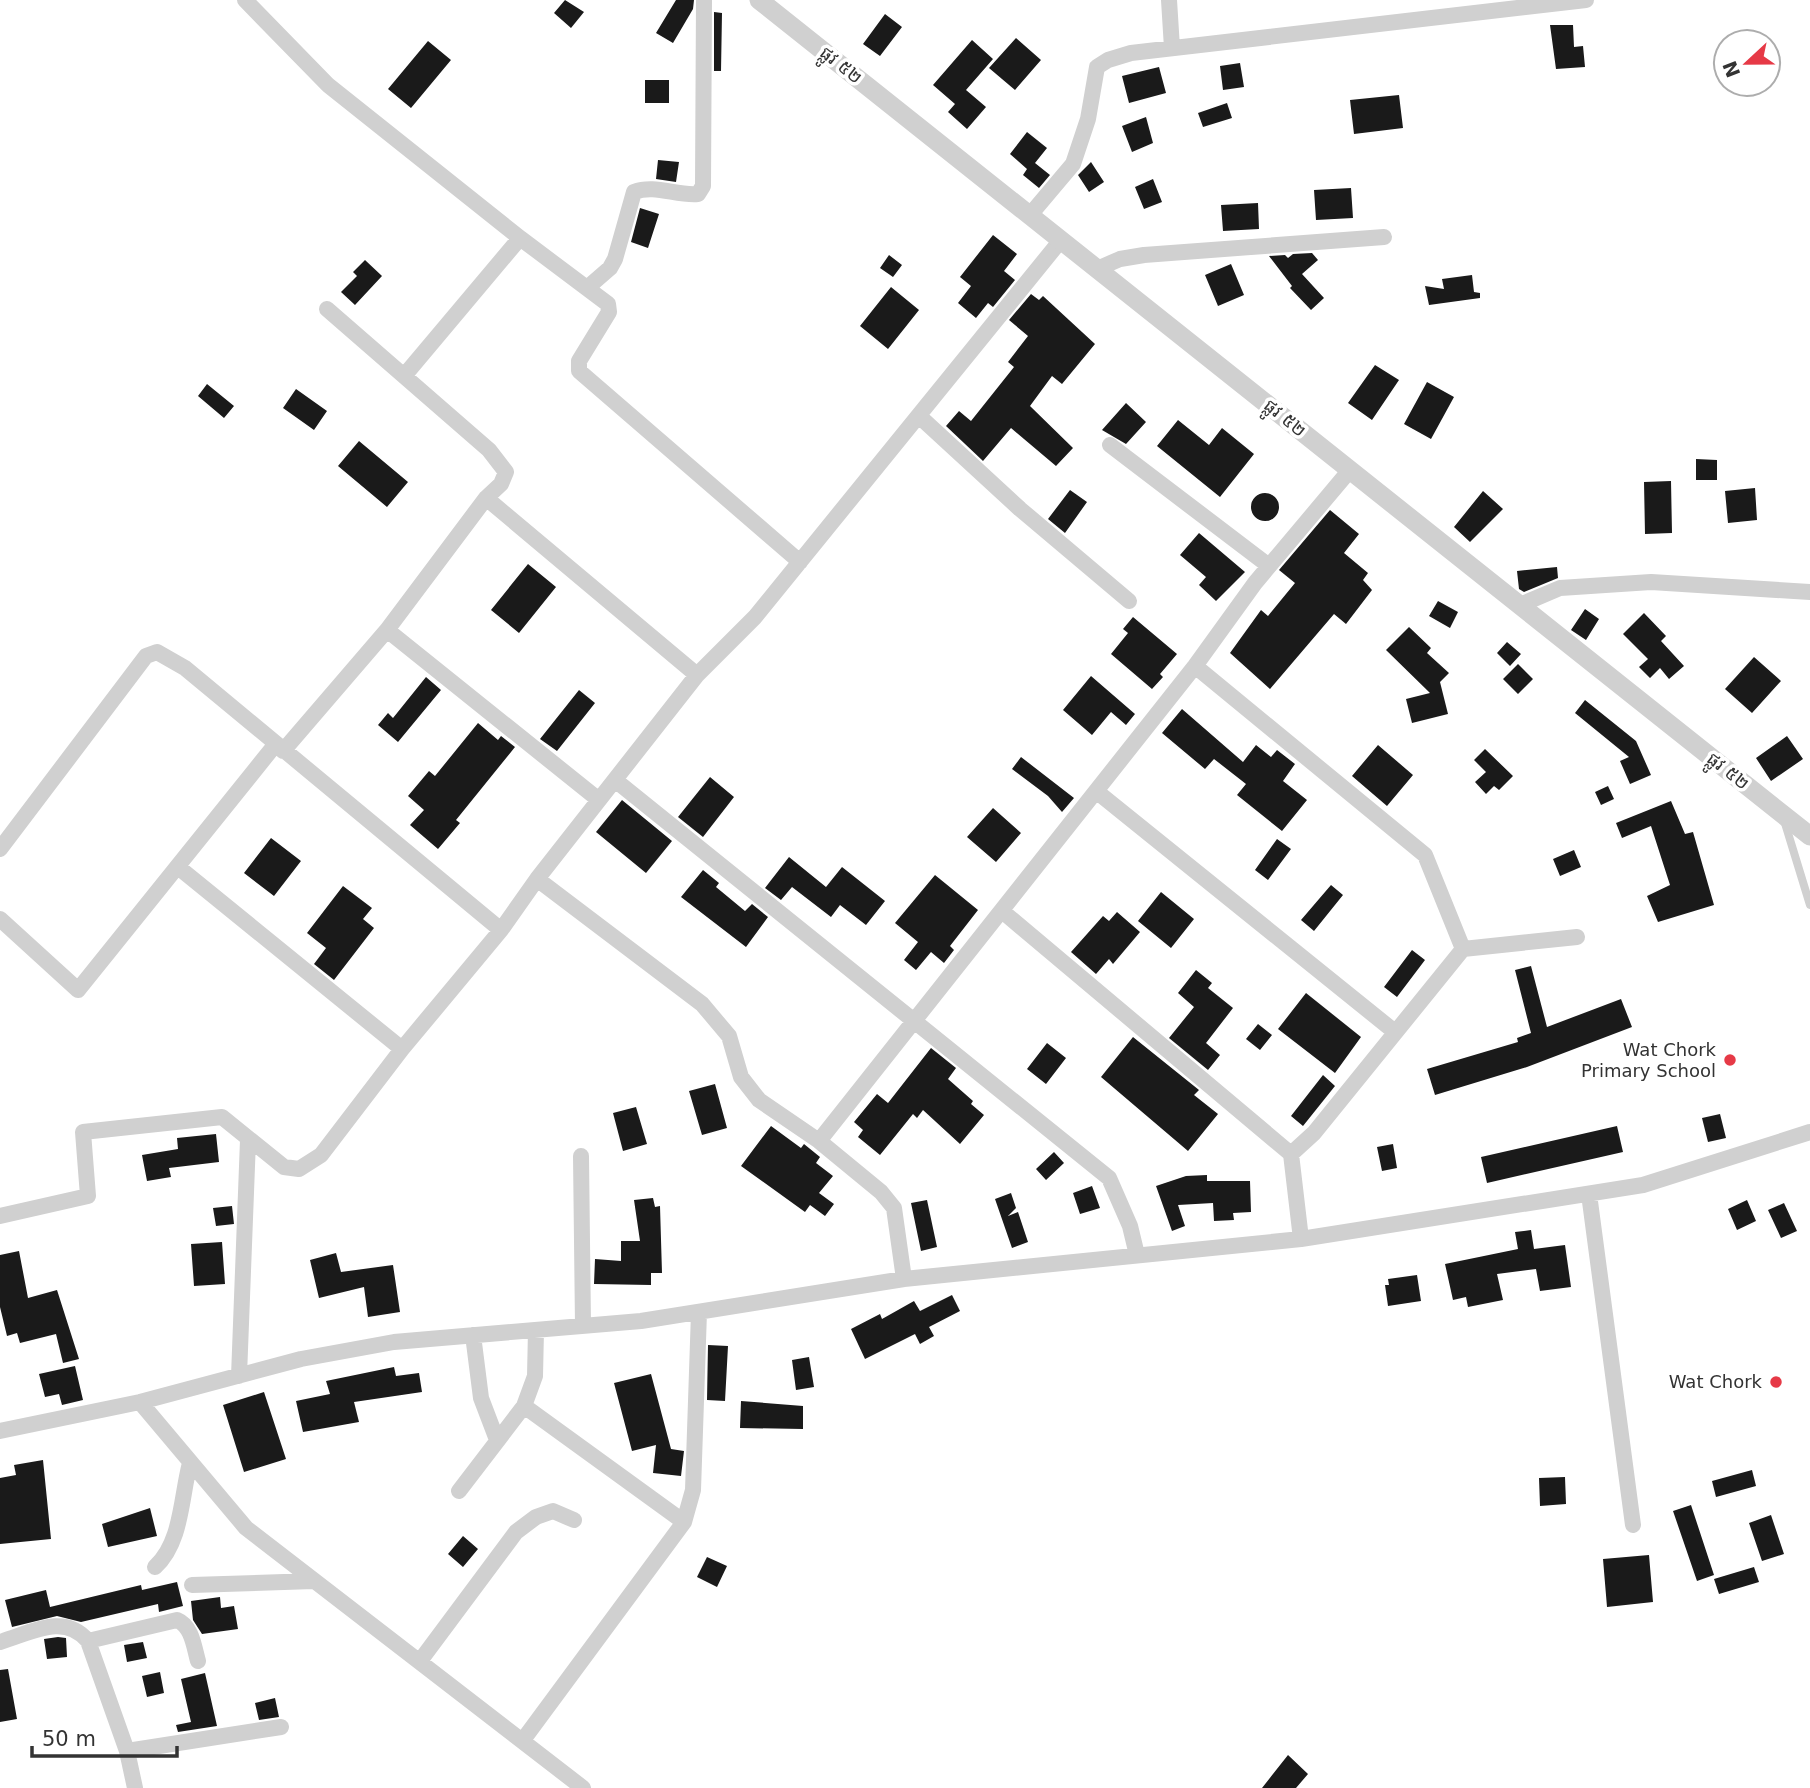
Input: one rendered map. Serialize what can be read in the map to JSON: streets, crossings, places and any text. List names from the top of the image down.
{
  "streets": {
    "street": ["ផ្លូវ ៥២"]
  },
  "places": ["Wat Chork Primary School", "Wat Chork"],
  "scale_bar": "50 m",
  "north": "left"
}
